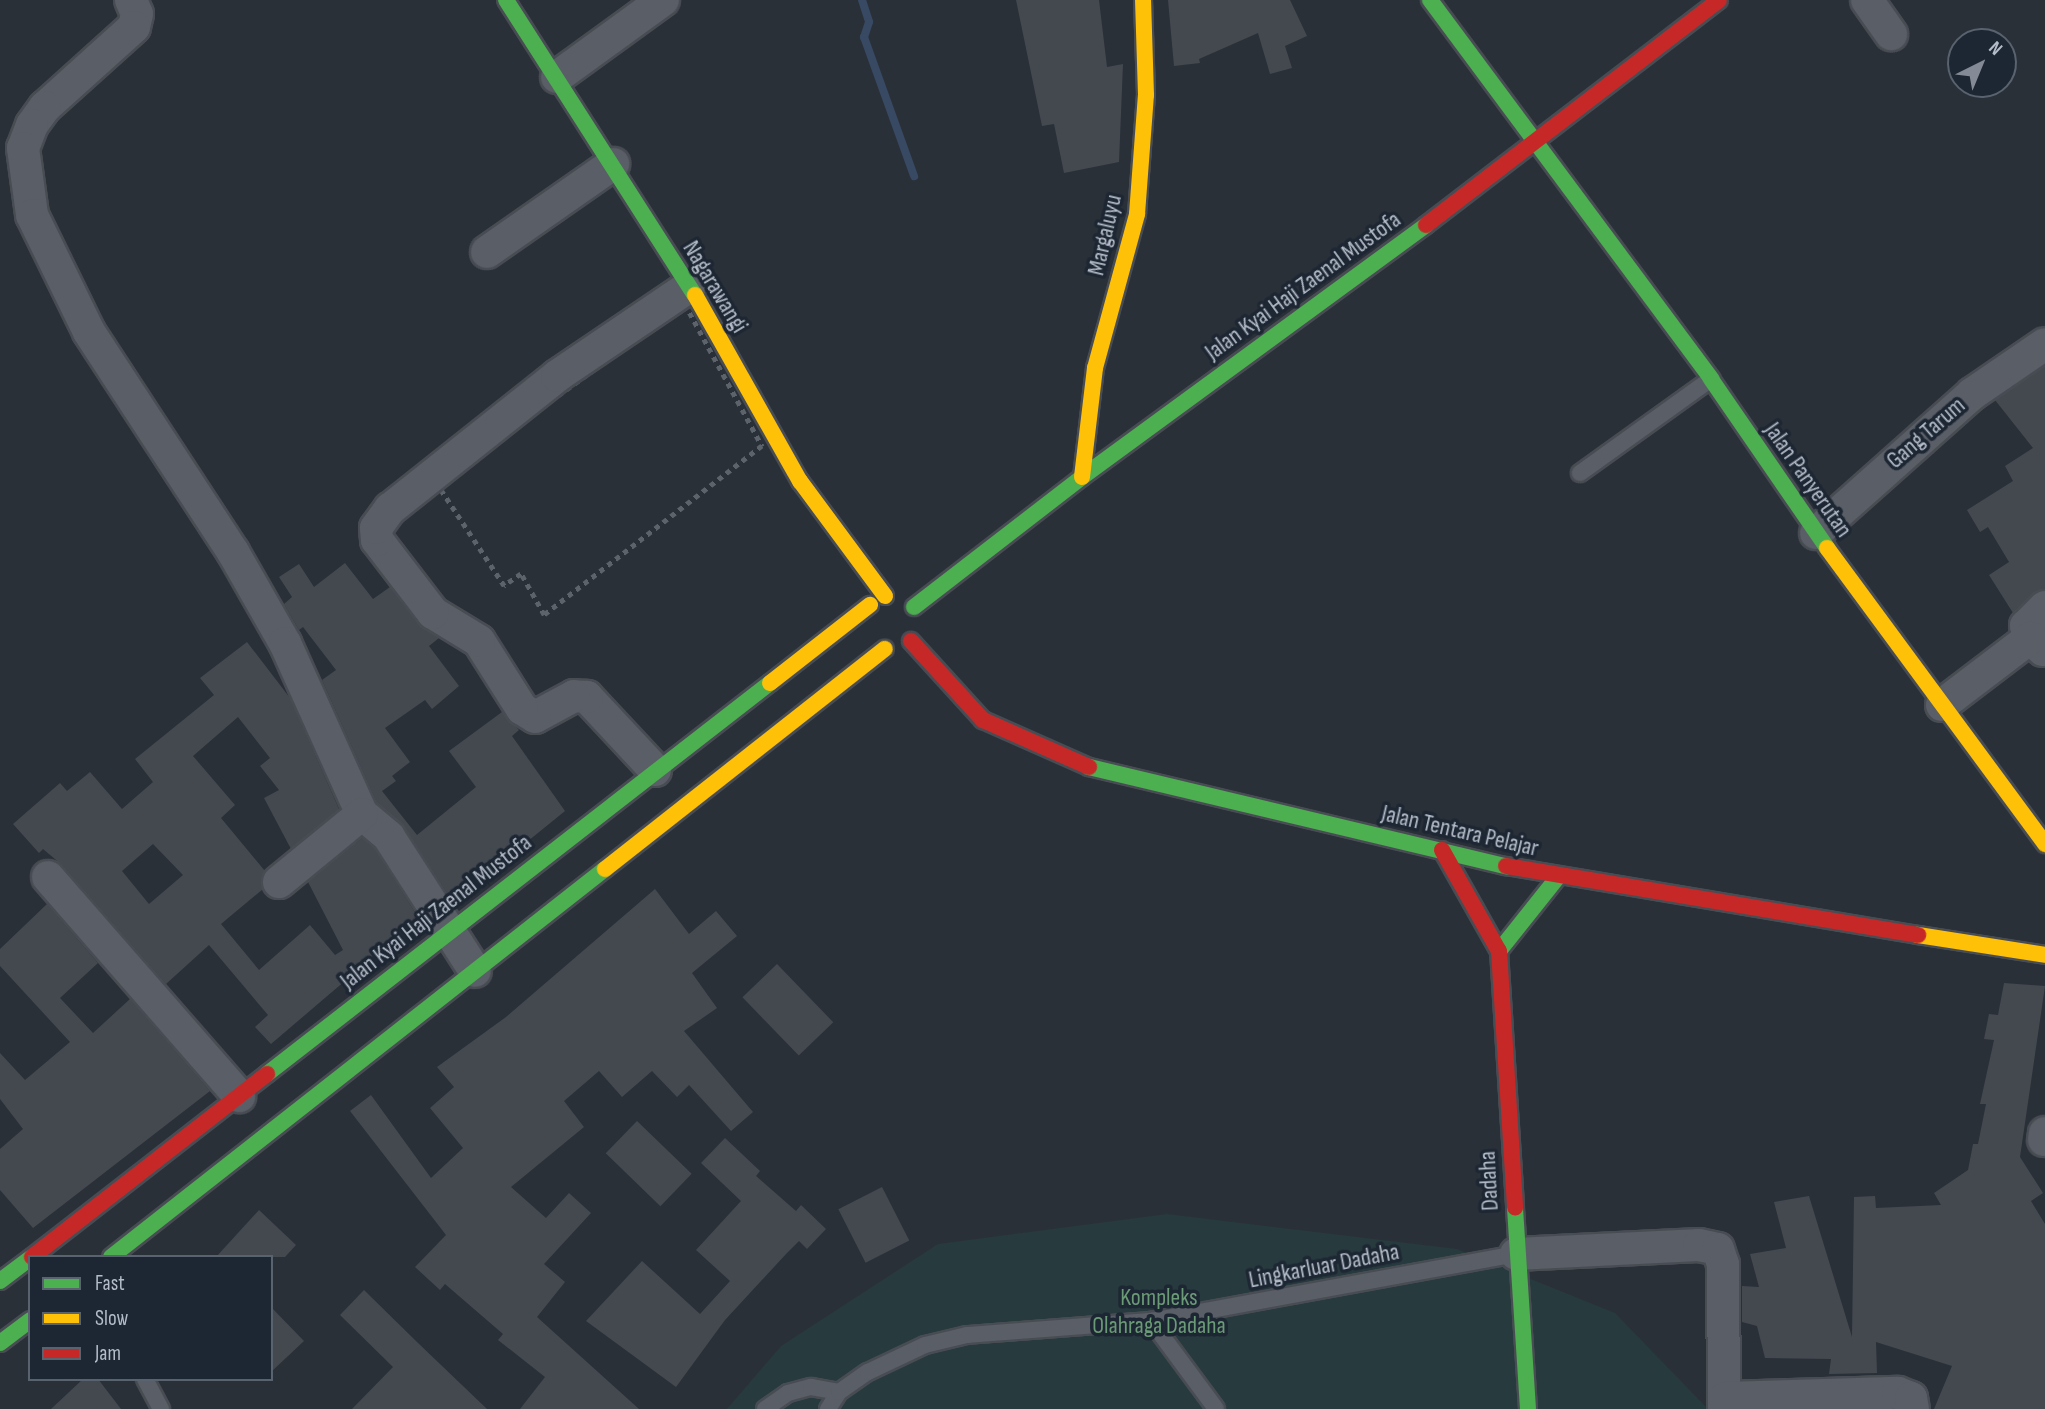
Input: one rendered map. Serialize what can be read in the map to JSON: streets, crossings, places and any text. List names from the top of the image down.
{
  "streets": {
    "main road": [
      "Margaluyu",
      "Jalan Kyai Haji Zaenal Mustofa",
      "Nagarawangi",
      "Jalan Panyerutan",
      "Jalan Tentara Pelajar",
      "Dadaha"
    ],
    "street": ["Gang Tarum"],
    "lane": ["Lingkarluar Dadaha"]
  },
  "crossings": [
    ["Margaluyu", "Jalan Kyai Haji Zaenal Mustofa"],
    ["Jalan Kyai Haji Zaenal Mustofa", "Nagarawangi"],
    ["Jalan Kyai Haji Zaenal Mustofa", "Jalan Panyerutan"],
    ["Jalan Kyai Haji Zaenal Mustofa", "Jalan Tentara Pelajar"],
    ["Nagarawangi", "Jalan Tentara Pelajar"],
    ["Gang Tarum", "Jalan Panyerutan"],
    ["Jalan Tentara Pelajar", "Dadaha"],
    ["Dadaha", "Lingkarluar Dadaha"]
  ],
  "parks": ["Kompleks Olahraga Dadaha"],
  "legend": ["Fast", "Slow", "Jam"],
  "north": "top right"
}
